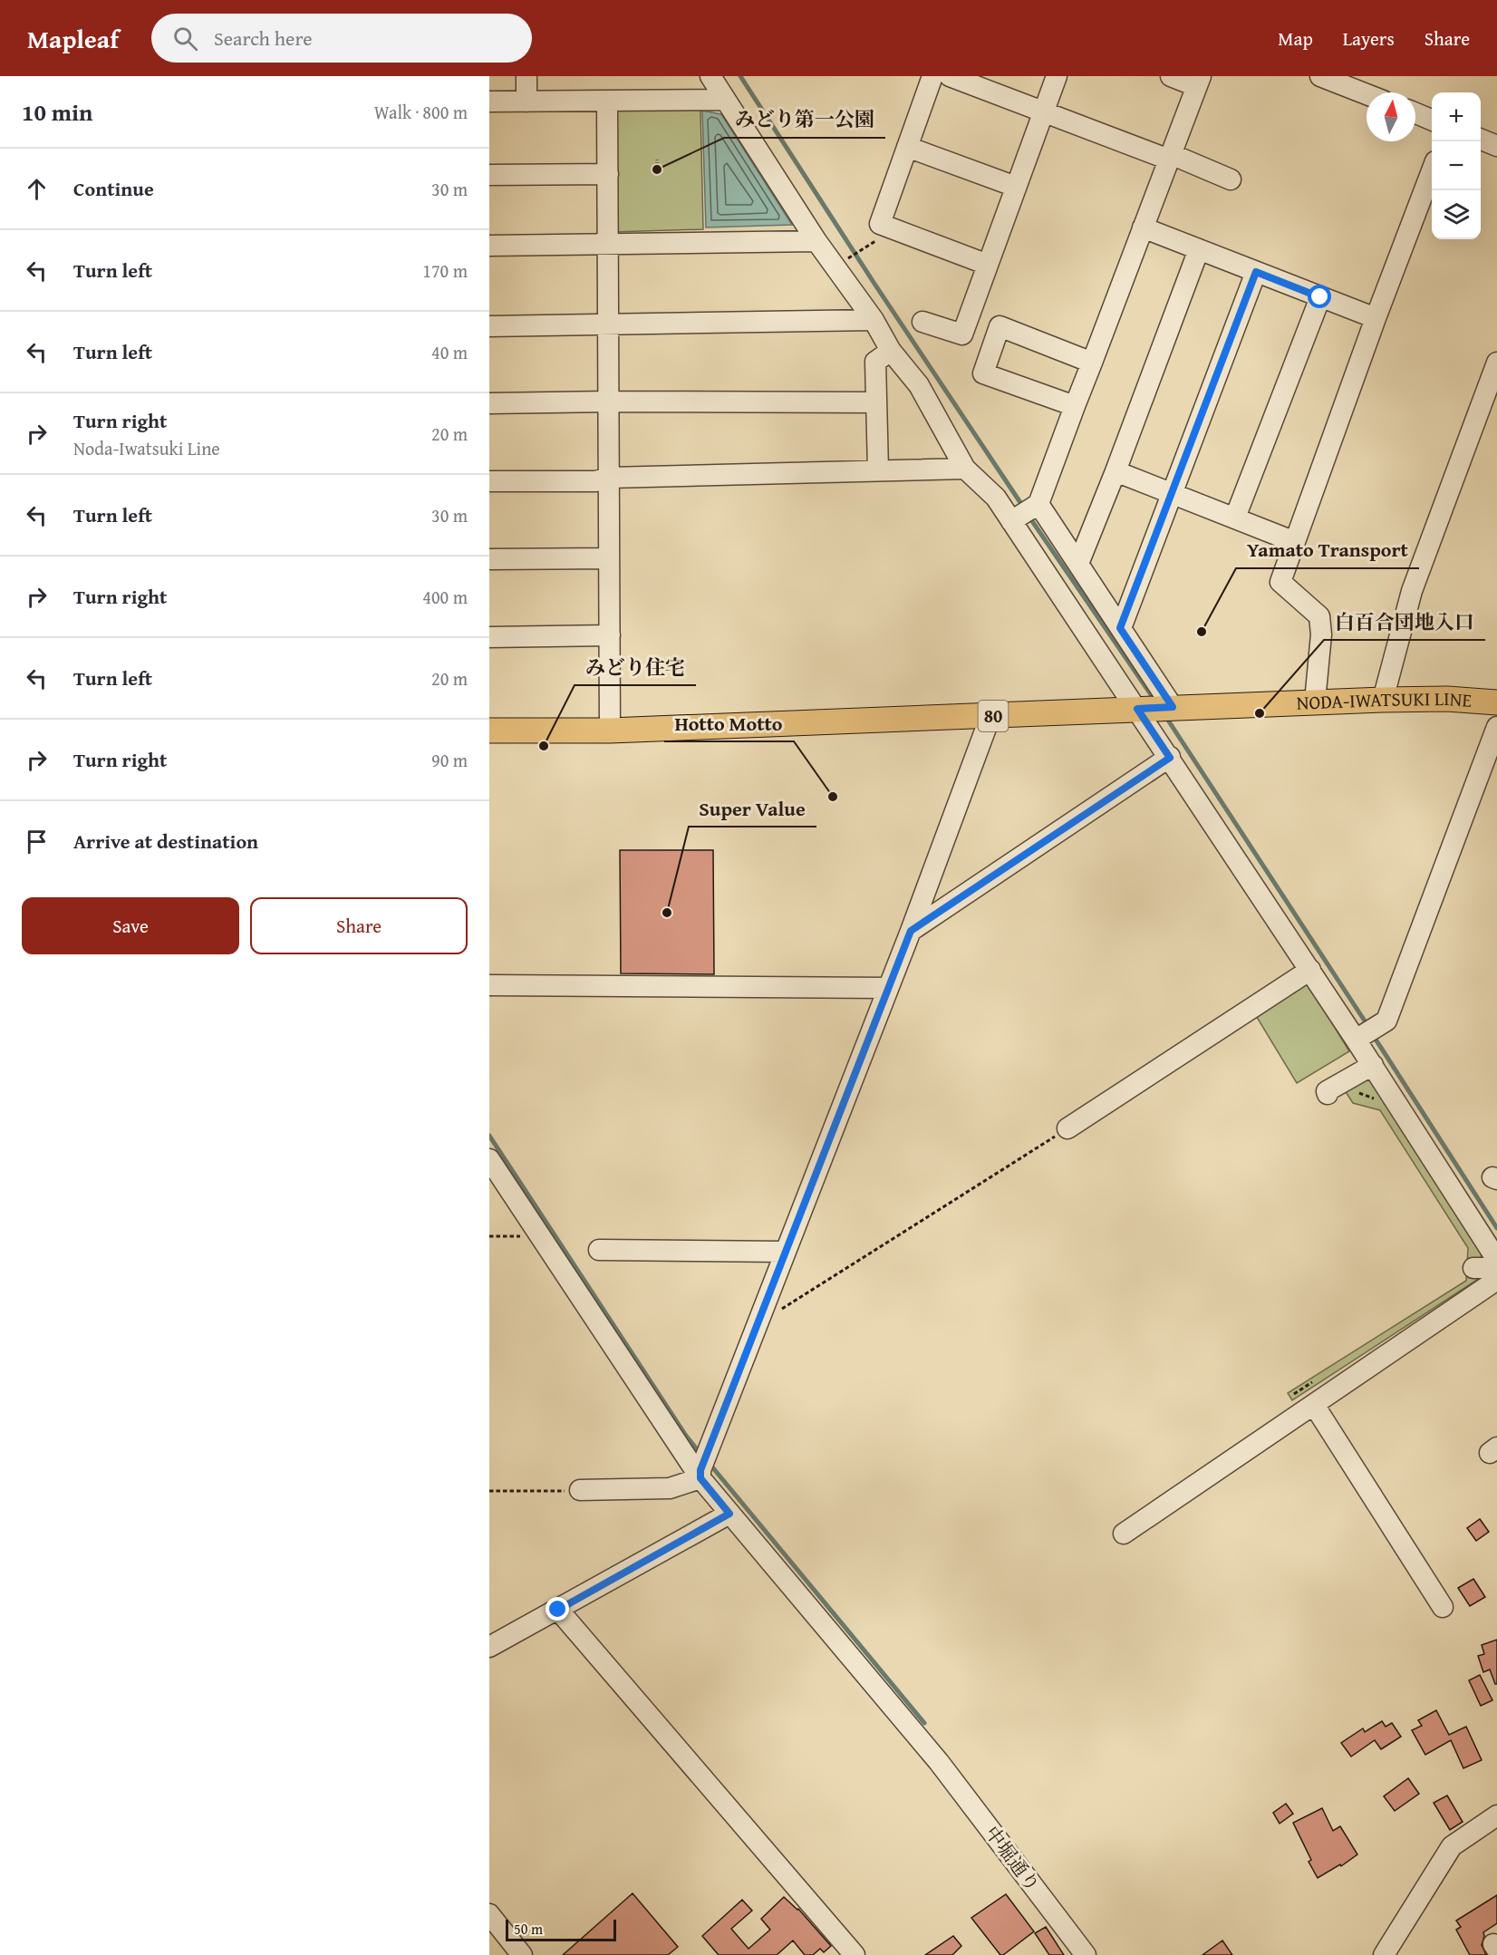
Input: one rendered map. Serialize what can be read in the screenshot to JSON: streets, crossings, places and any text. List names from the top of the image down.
{
  "streets": {
    "main road": ["NODA-IWATSUKI LINE", "80"],
    "street": ["中堀通り"]
  },
  "places": [
    "みどり第一公園",
    "Yamato Transport",
    "白百合団地入口",
    "みどり住宅",
    "Hotto Motto",
    "Super Value"
  ],
  "scale_bar": "50 m",
  "north": "top",
  "page": {
    "header": "Mapleaf",
    "search": "Search here",
    "nav": ["Map", "Layers", "Share"],
    "heading": ["10 min", "Walk · 800 m"],
    "map_buttons": ["+", "−"],
    "list": [
      ["Continue", "30 m"],
      ["Turn left", "170 m"],
      ["Turn left", "40 m"],
      ["Turn right", "Noda-Iwatsuki Line", "20 m"],
      ["Turn left", "30 m"],
      ["Turn right", "400 m"],
      ["Turn left", "20 m"],
      ["Turn right", "90 m"],
      "Arrive at destination"
    ],
    "buttons": ["Save", "Share"],
    "scale": "50 m"
  }
}
